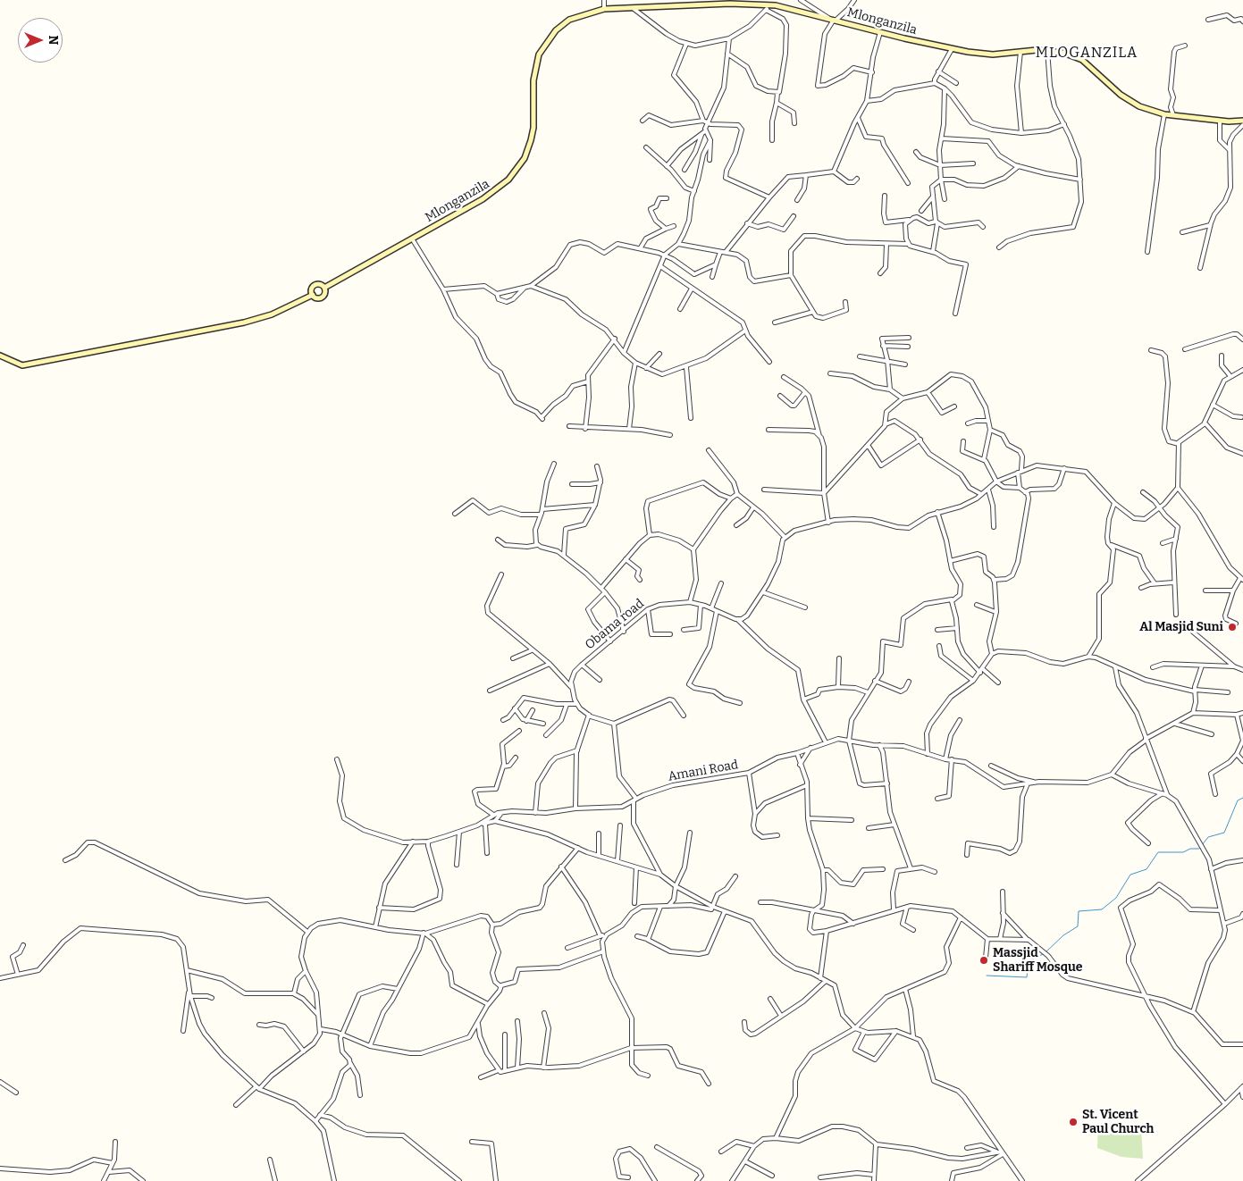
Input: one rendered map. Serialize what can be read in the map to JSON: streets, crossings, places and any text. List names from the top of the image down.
{
  "streets": {
    "street": ["Mlonganzila", "Obama road", "Amani Road"]
  },
  "districts": ["MLOGANZILA"],
  "places": ["Al Masjid Suni", "Massjid Shariff Mosque", "St. Vicent Paul Church"],
  "north": "right"
}
